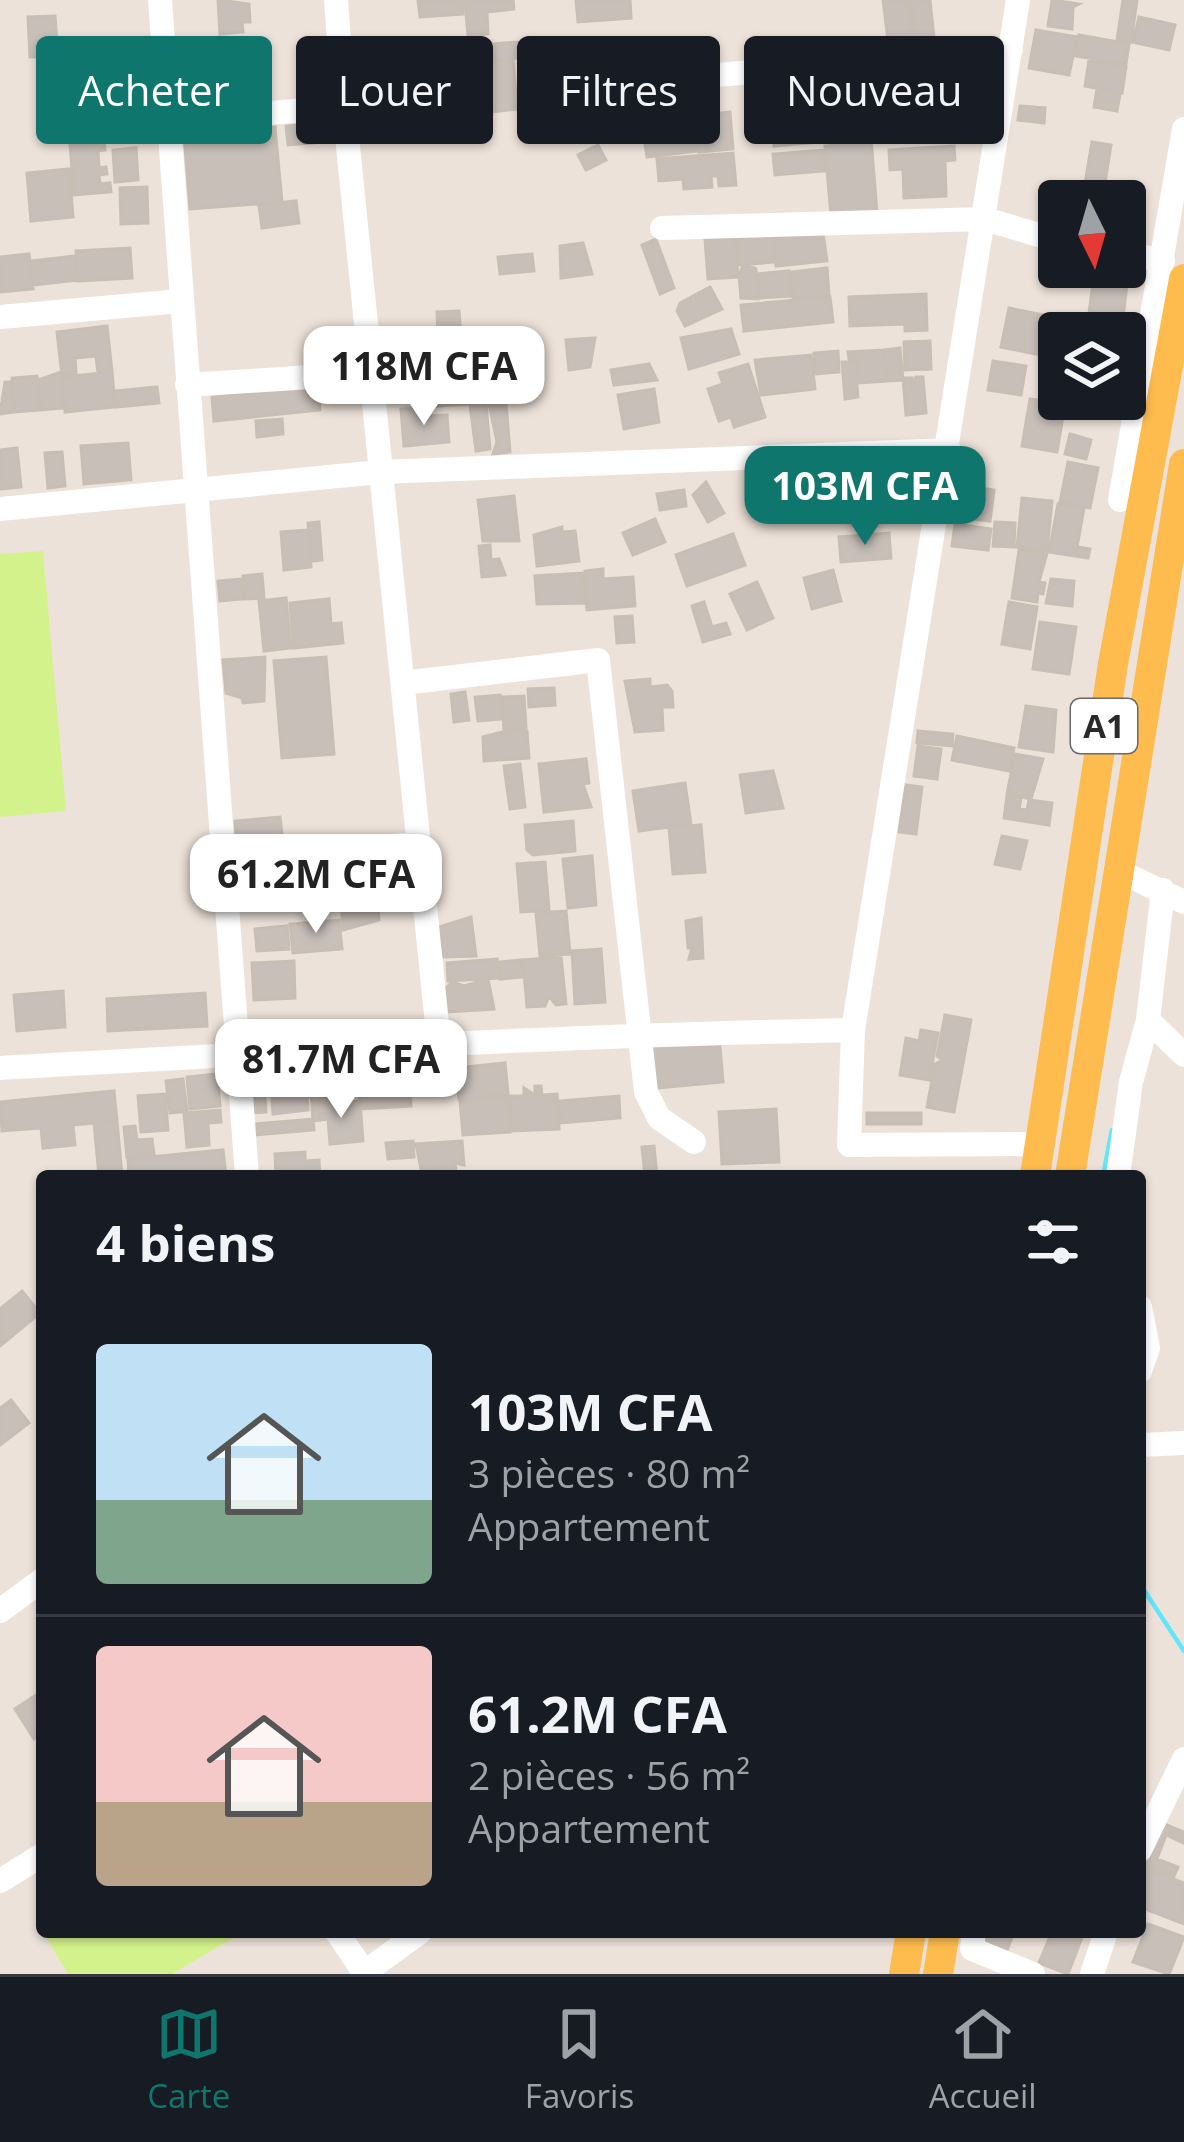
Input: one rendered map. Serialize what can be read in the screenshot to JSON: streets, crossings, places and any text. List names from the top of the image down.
{
  "streets": {
    "main road": ["A1"]
  },
  "north": "bottom",
  "page": {
    "chip": [
      "Acheter",
      "Louer",
      "Filtres",
      "Nouveau"
    ],
    "price": [
      "118M CFA",
      "103M CFA",
      "61.2M CFA",
      "81.7M CFA"
    ],
    "heading": "4 biens",
    "list": [
      {
        "name": "103M CFA",
        "note": "3 pièces · 80 m² · Appartement"
      },
      {
        "name": "61.2M CFA",
        "note": "2 pièces · 56 m² · Appartement"
      }
    ],
    "tabs": ["Carte", "Favoris", "Accueil"]
  }
}
